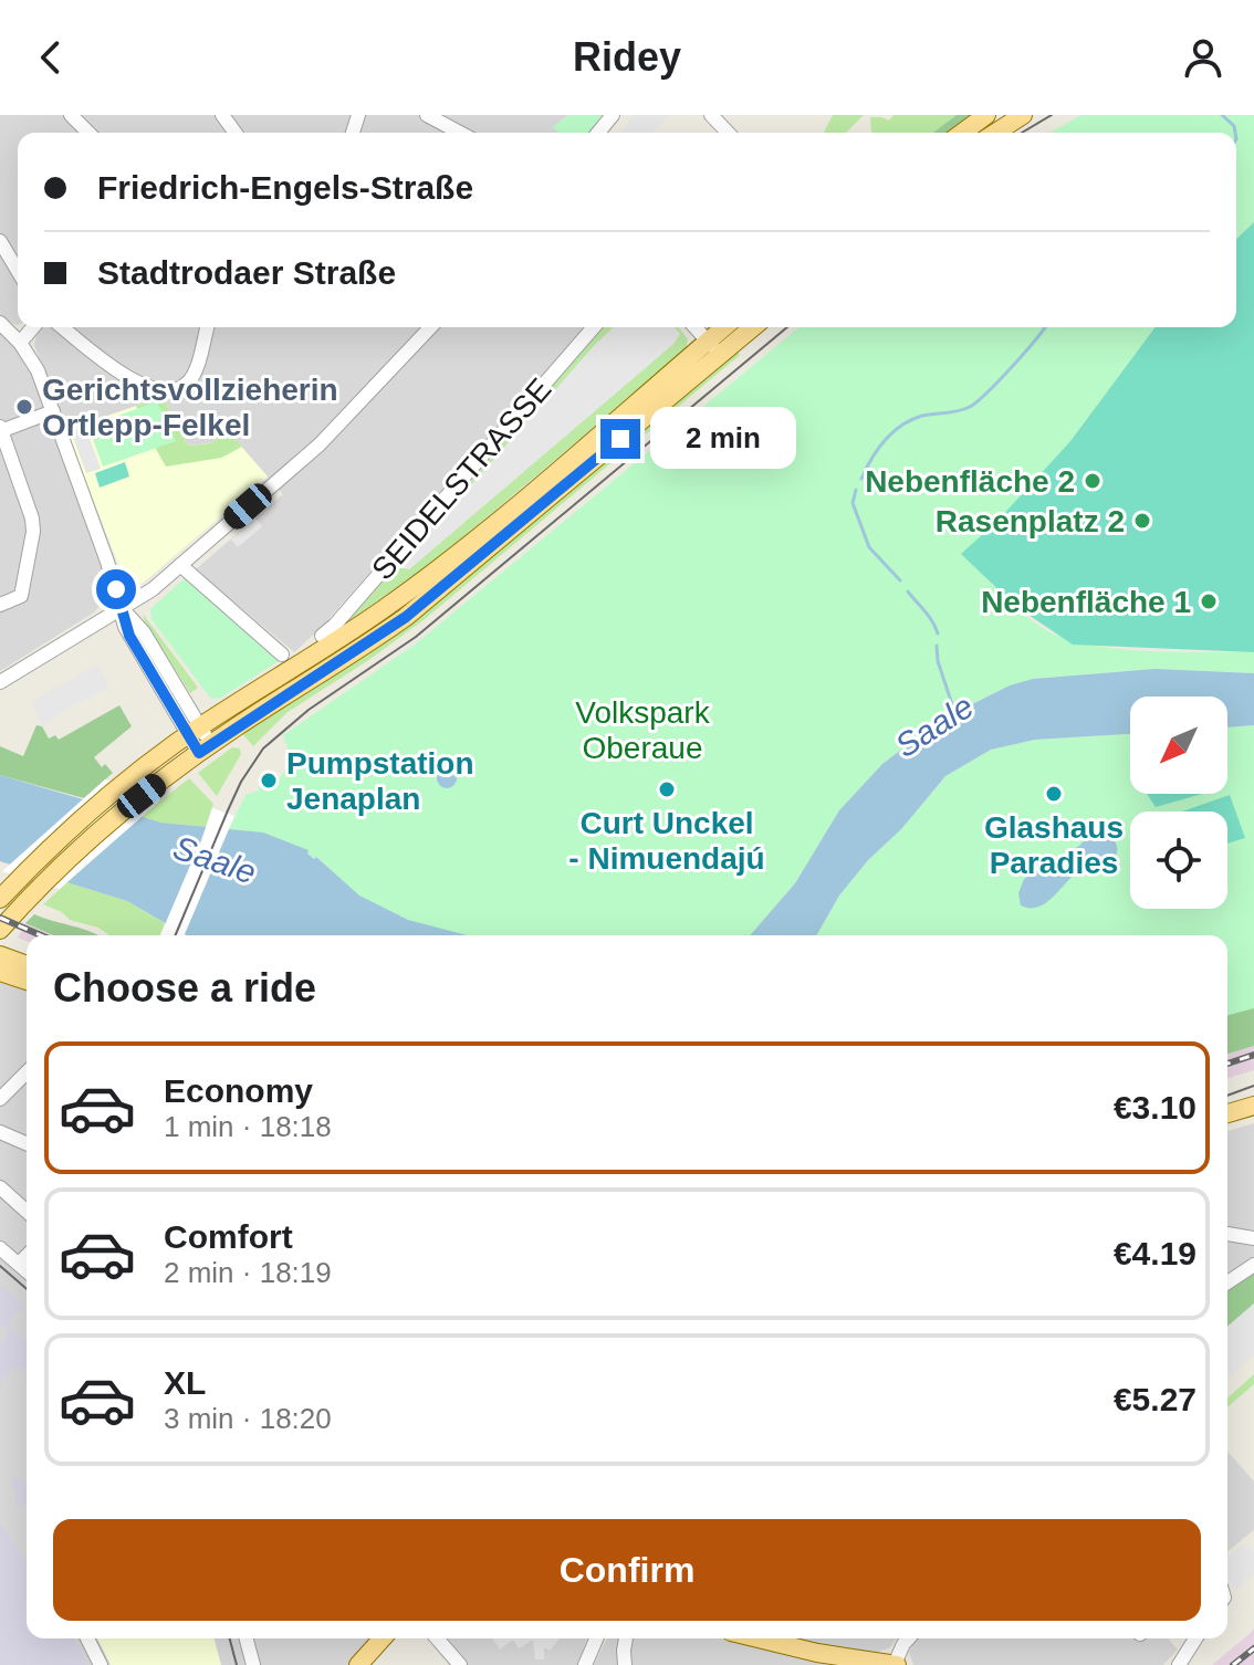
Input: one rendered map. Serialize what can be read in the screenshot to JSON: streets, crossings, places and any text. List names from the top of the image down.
{
  "streets": {
    "street": ["SEIDELSTRASSE"]
  },
  "water": ["Saale"],
  "parks": ["Volkspark Oberaue"],
  "places": [
    "Gerichtsvollzieherin Ortlepp-Felkel",
    "Nebenfläche 2",
    "Rasenplatz 2",
    "Nebenfläche 1",
    "Pumpstation Jenaplan",
    "Curt Unckel - Nimuendajú",
    "Glashaus Paradies"
  ],
  "north": "bottom left",
  "page": {
    "header": "Ridey",
    "banner": ["Friedrich-Engels-Straße", "Stadtrodaer Straße"],
    "bubble": "2 min",
    "heading": "Choose a ride",
    "list": [
      {
        "name": "Economy",
        "note": "1 min · 18:18",
        "value": "€3.10"
      },
      {
        "name": "Comfort",
        "note": "2 min · 18:19",
        "value": "€4.19"
      },
      {
        "name": "XL",
        "note": "3 min · 18:20",
        "value": "€5.27"
      }
    ],
    "buttons": "Confirm"
  }
}
